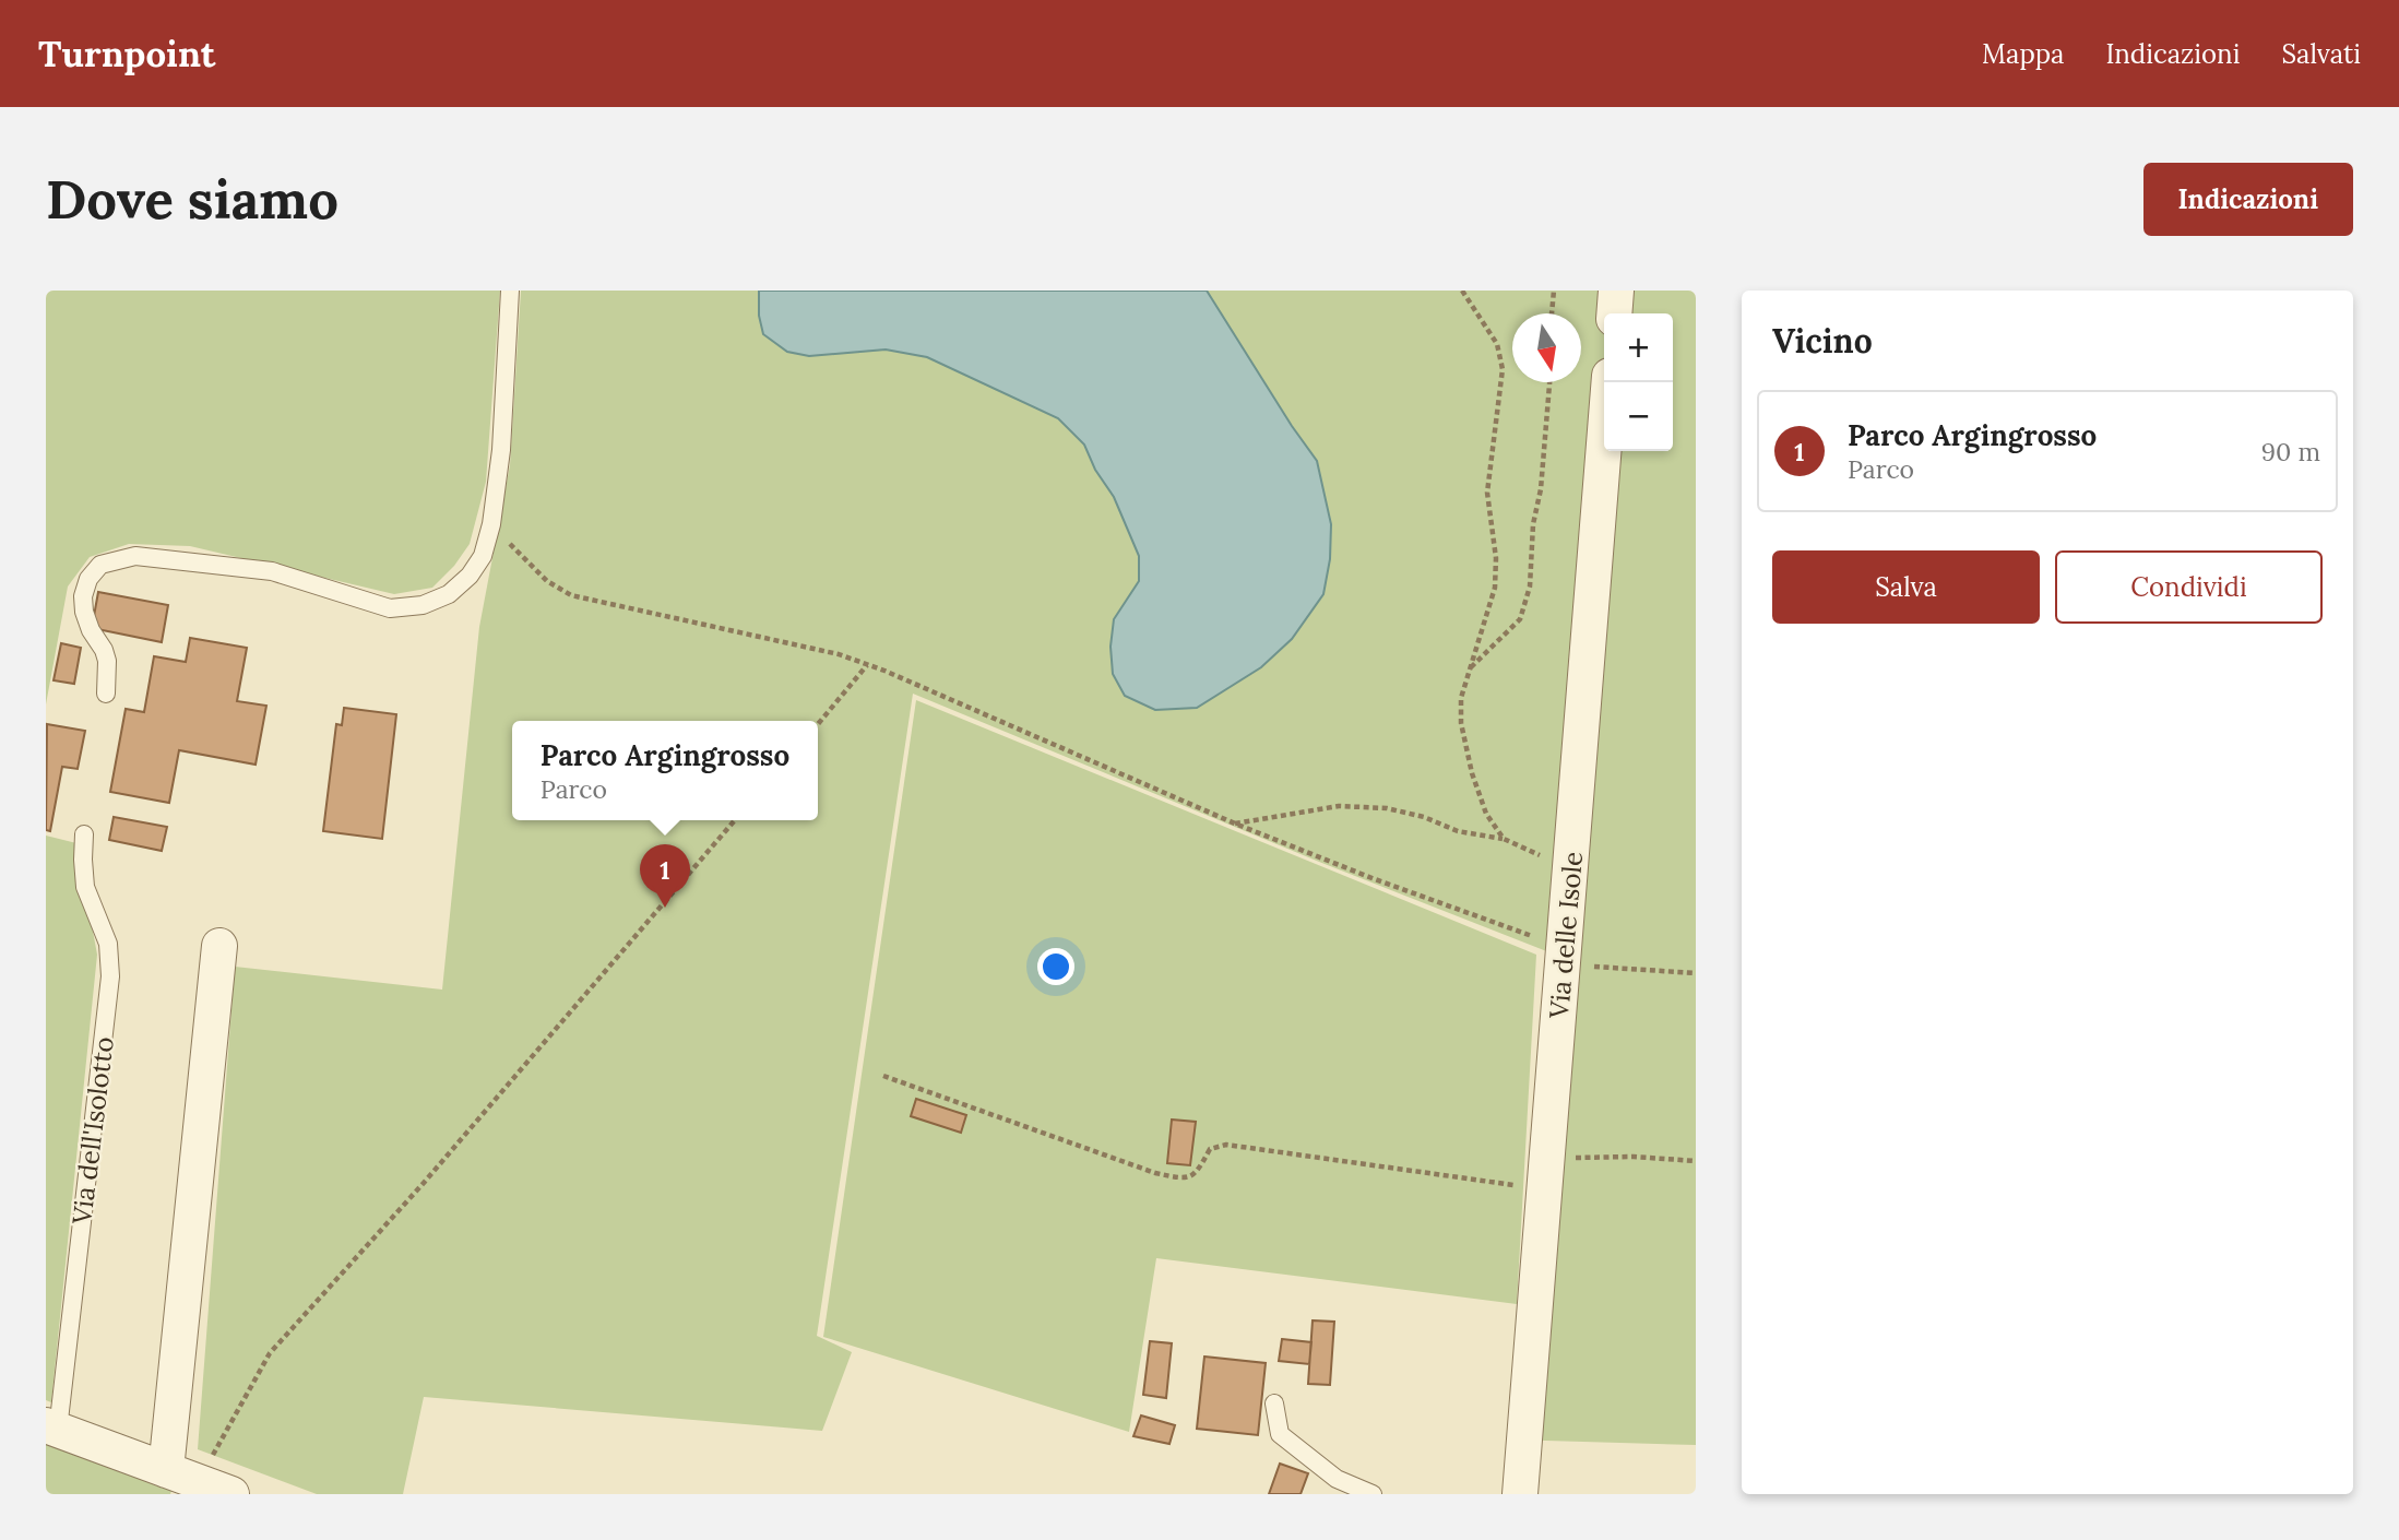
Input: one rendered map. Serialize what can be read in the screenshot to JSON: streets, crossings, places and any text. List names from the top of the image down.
{
  "streets": {
    "street": ["Via delle Isole", "Via dell'Isolotto"]
  },
  "north": "bottom",
  "page": {
    "header": "Turnpoint",
    "nav": ["Mappa", "Indicazioni", "Salvati"],
    "buttons": [
      "Indicazioni",
      ["Salva", "Condividi"]
    ],
    "title": "Dove siamo",
    "heading": "Vicino",
    "map_buttons": ["+", "−"],
    "list": [
      {
        "mark": "1",
        "name": "Parco Argingrosso",
        "note": "Parco",
        "value": "90 m"
      }
    ],
    "popup": ["Parco Argingrosso", "Parco"],
    "pins": "1"
  }
}
